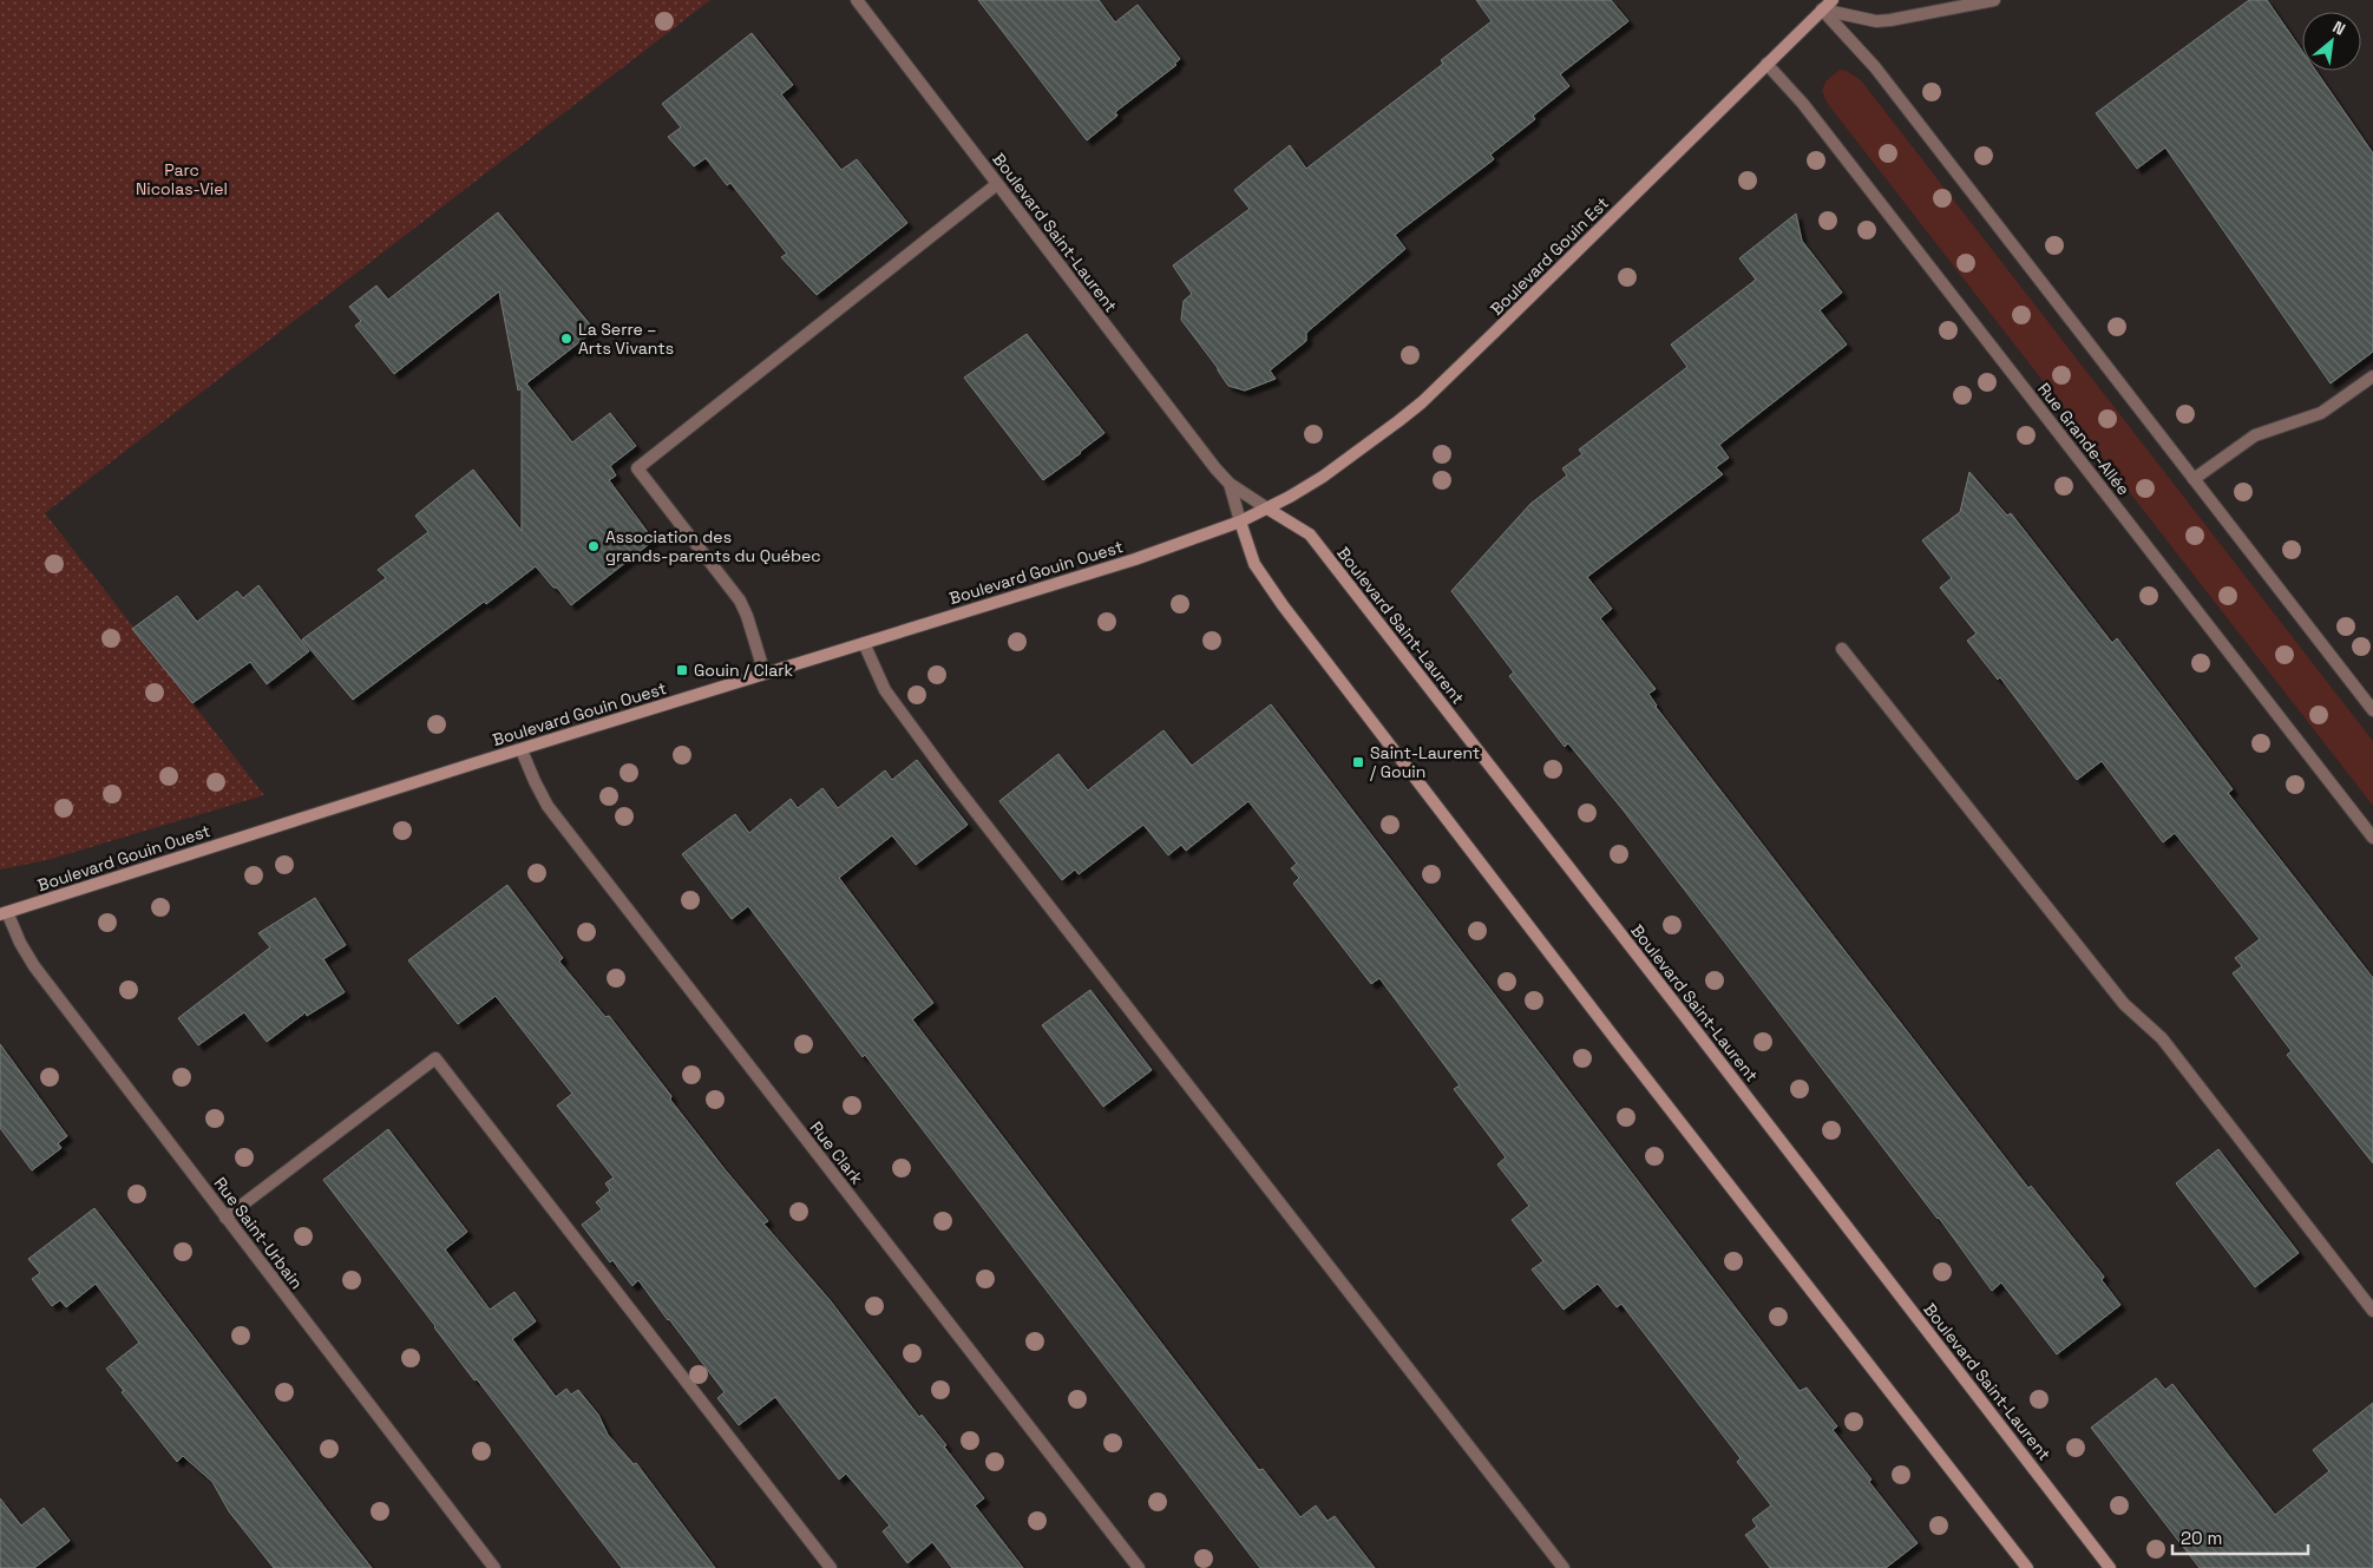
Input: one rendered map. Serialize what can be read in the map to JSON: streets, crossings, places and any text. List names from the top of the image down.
{
  "streets": {
    "street": [
      "Boulevard Saint-Laurent",
      "Boulevard Gouin Est",
      "Rue Grande-Allée",
      "Boulevard Gouin Ouest",
      "Rue Clark",
      "Rue Saint-Urbain"
    ]
  },
  "crossings": [
    ["Boulevard Saint-Laurent", "Boulevard Gouin Est"],
    ["Boulevard Saint-Laurent", "Boulevard Gouin Ouest"],
    ["Boulevard Gouin Est", "Rue Grande-Allée"],
    ["Boulevard Gouin Est", "Boulevard Gouin Ouest"],
    ["Boulevard Gouin Ouest", "Rue Clark"],
    ["Boulevard Gouin Ouest", "Rue Saint-Urbain"]
  ],
  "parks": ["Parc Nicolas-Viel"],
  "places": {
    "other": ["La Serre – Arts Vivants", "Association des grands-parents du Québec"],
    "transit": ["Gouin / Clark", "Saint-Laurent / Gouin"]
  },
  "scale_bar": "20 m",
  "north": "top right"
}
